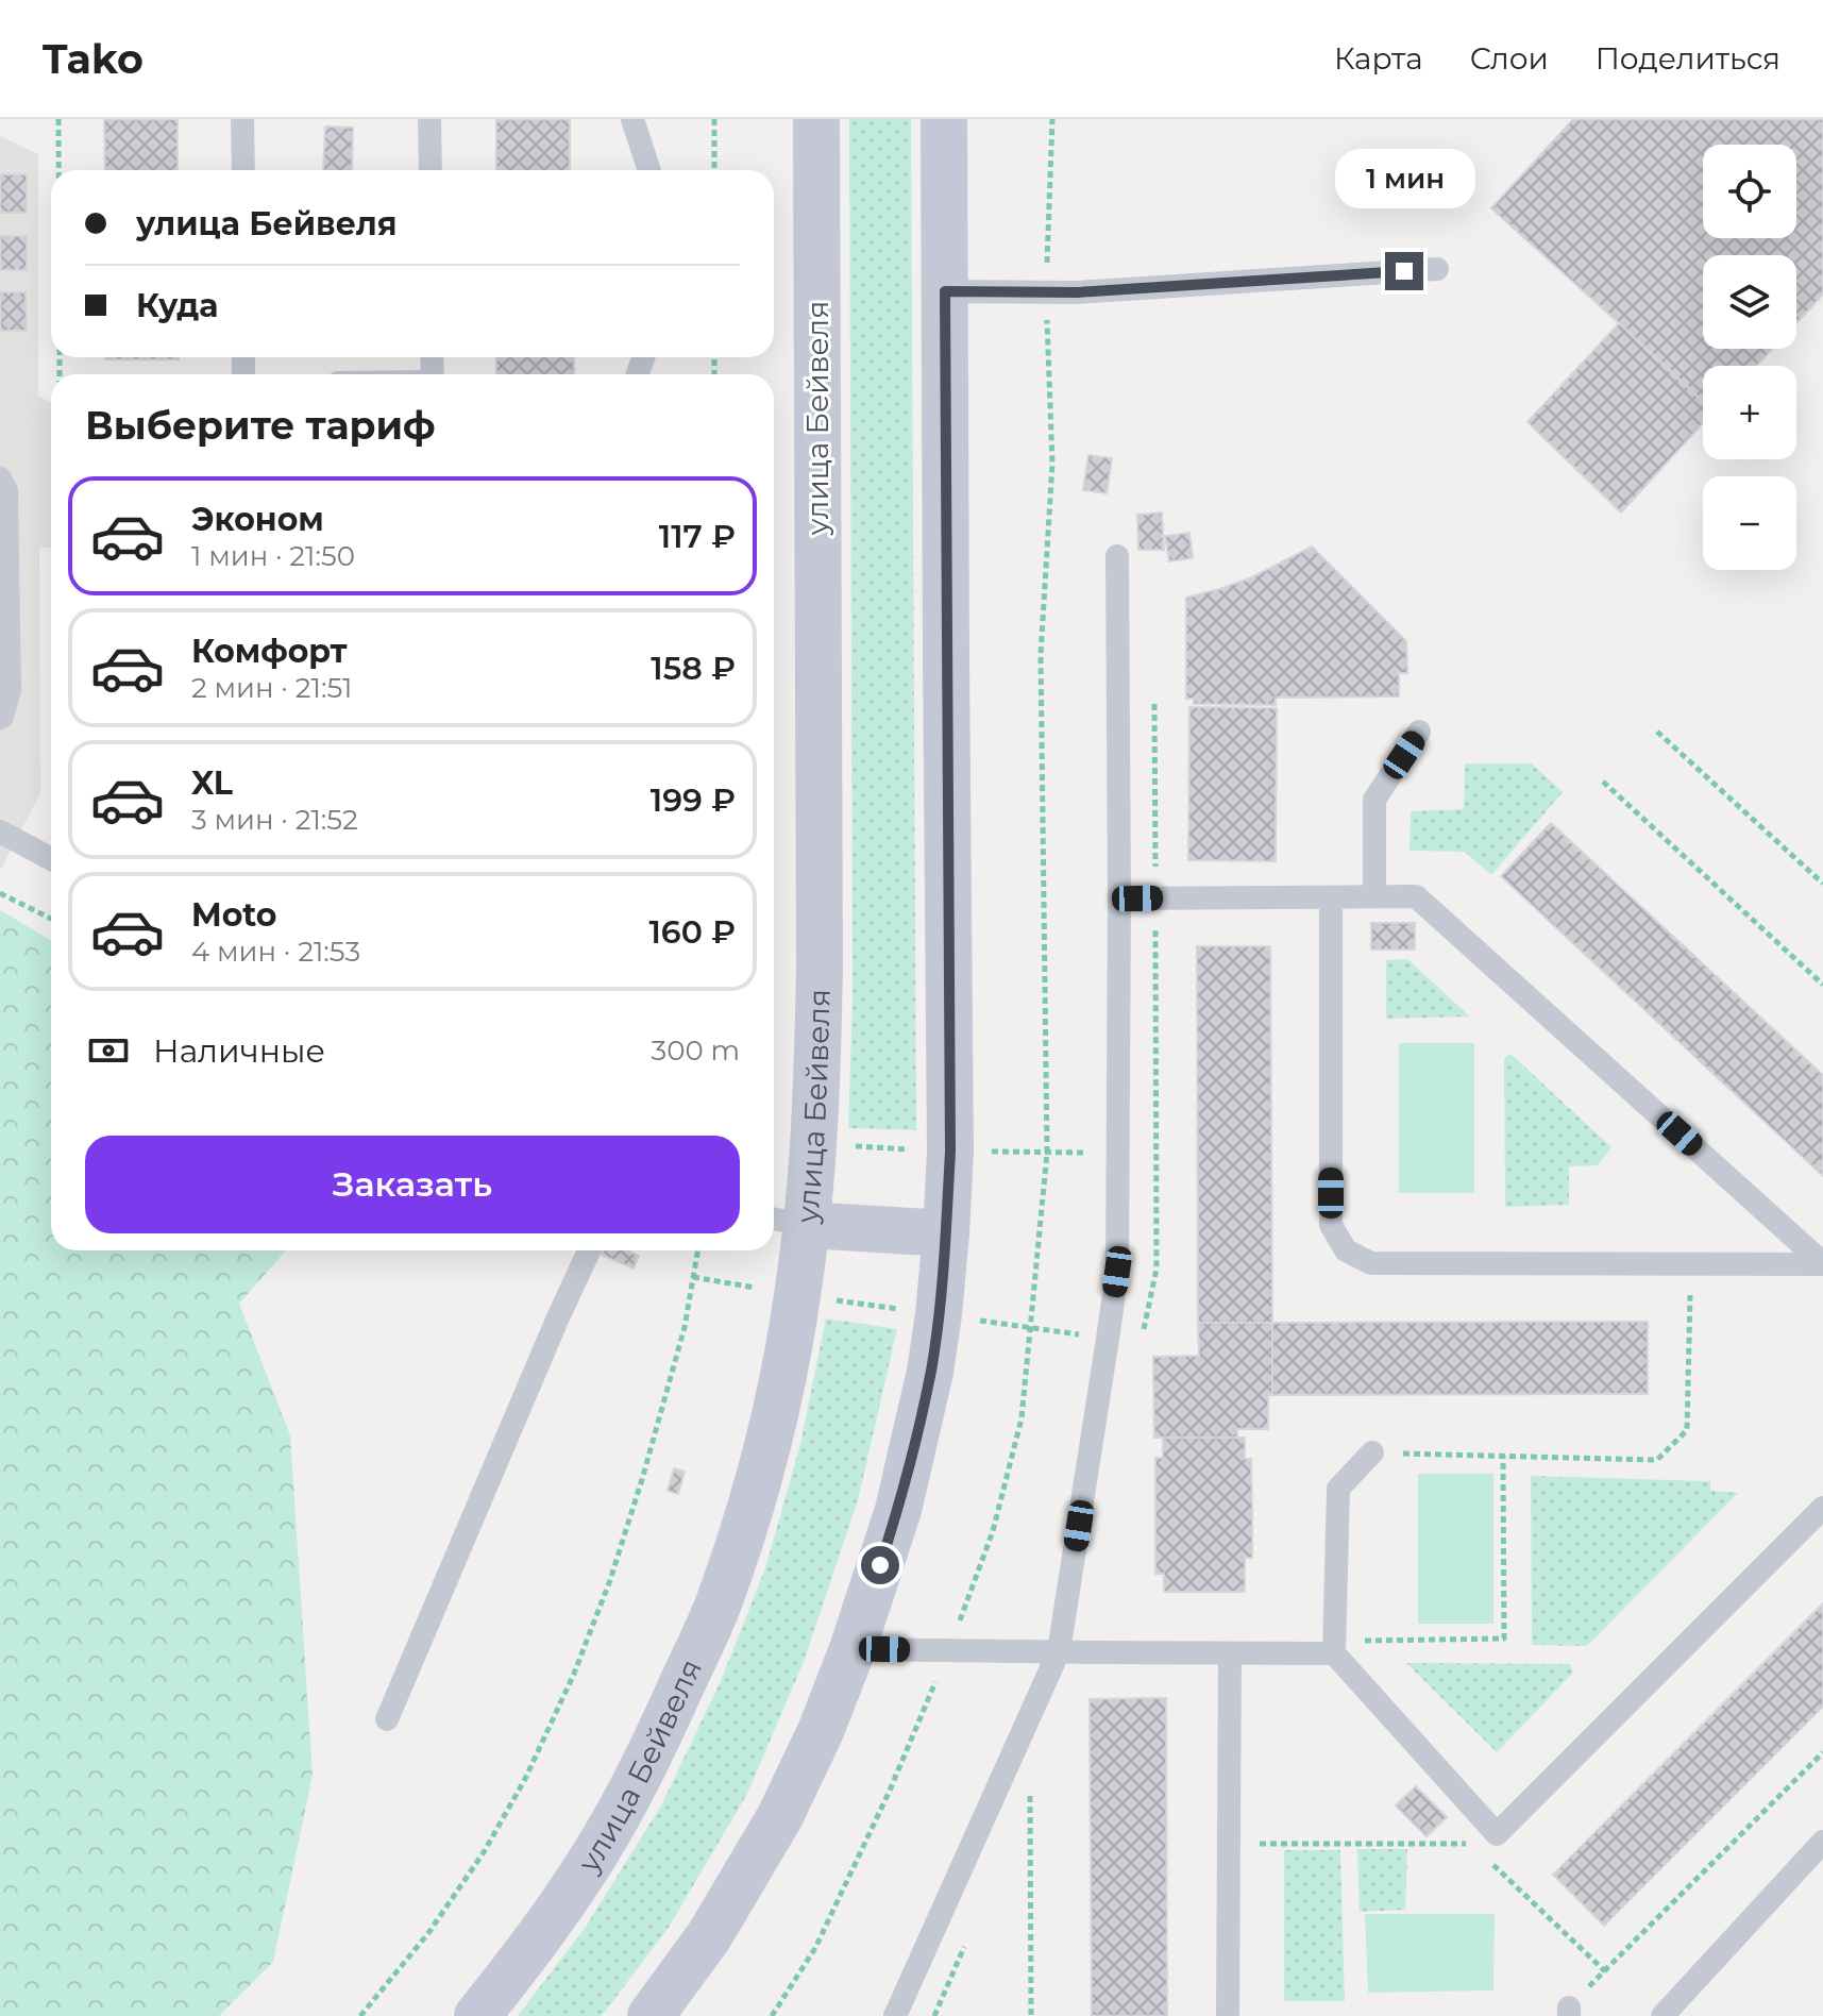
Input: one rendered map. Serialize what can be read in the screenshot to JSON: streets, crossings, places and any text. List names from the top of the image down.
{
  "streets": {
    "main road": ["улица Бейвеля"]
  },
  "page": {
    "header": "Tako",
    "nav": ["Карта", "Слои", "Поделиться"],
    "map_buttons": ["+", "−"],
    "bubble": "1 мин",
    "banner": ["улица Бейвеля", "Куда"],
    "heading": "Выберите тариф",
    "list": [
      {
        "name": "Эконом",
        "note": "1 мин · 21:50",
        "value": "117 ₽"
      },
      {
        "name": "Комфорт",
        "note": "2 мин · 21:51",
        "value": "158 ₽"
      },
      {
        "name": "XL",
        "note": "3 мин · 21:52",
        "value": "199 ₽"
      },
      {
        "name": "Moto",
        "note": "4 мин · 21:53",
        "value": "160 ₽"
      }
    ],
    "pay": ["Наличные", "300 m"],
    "buttons": "Заказать"
  }
}
